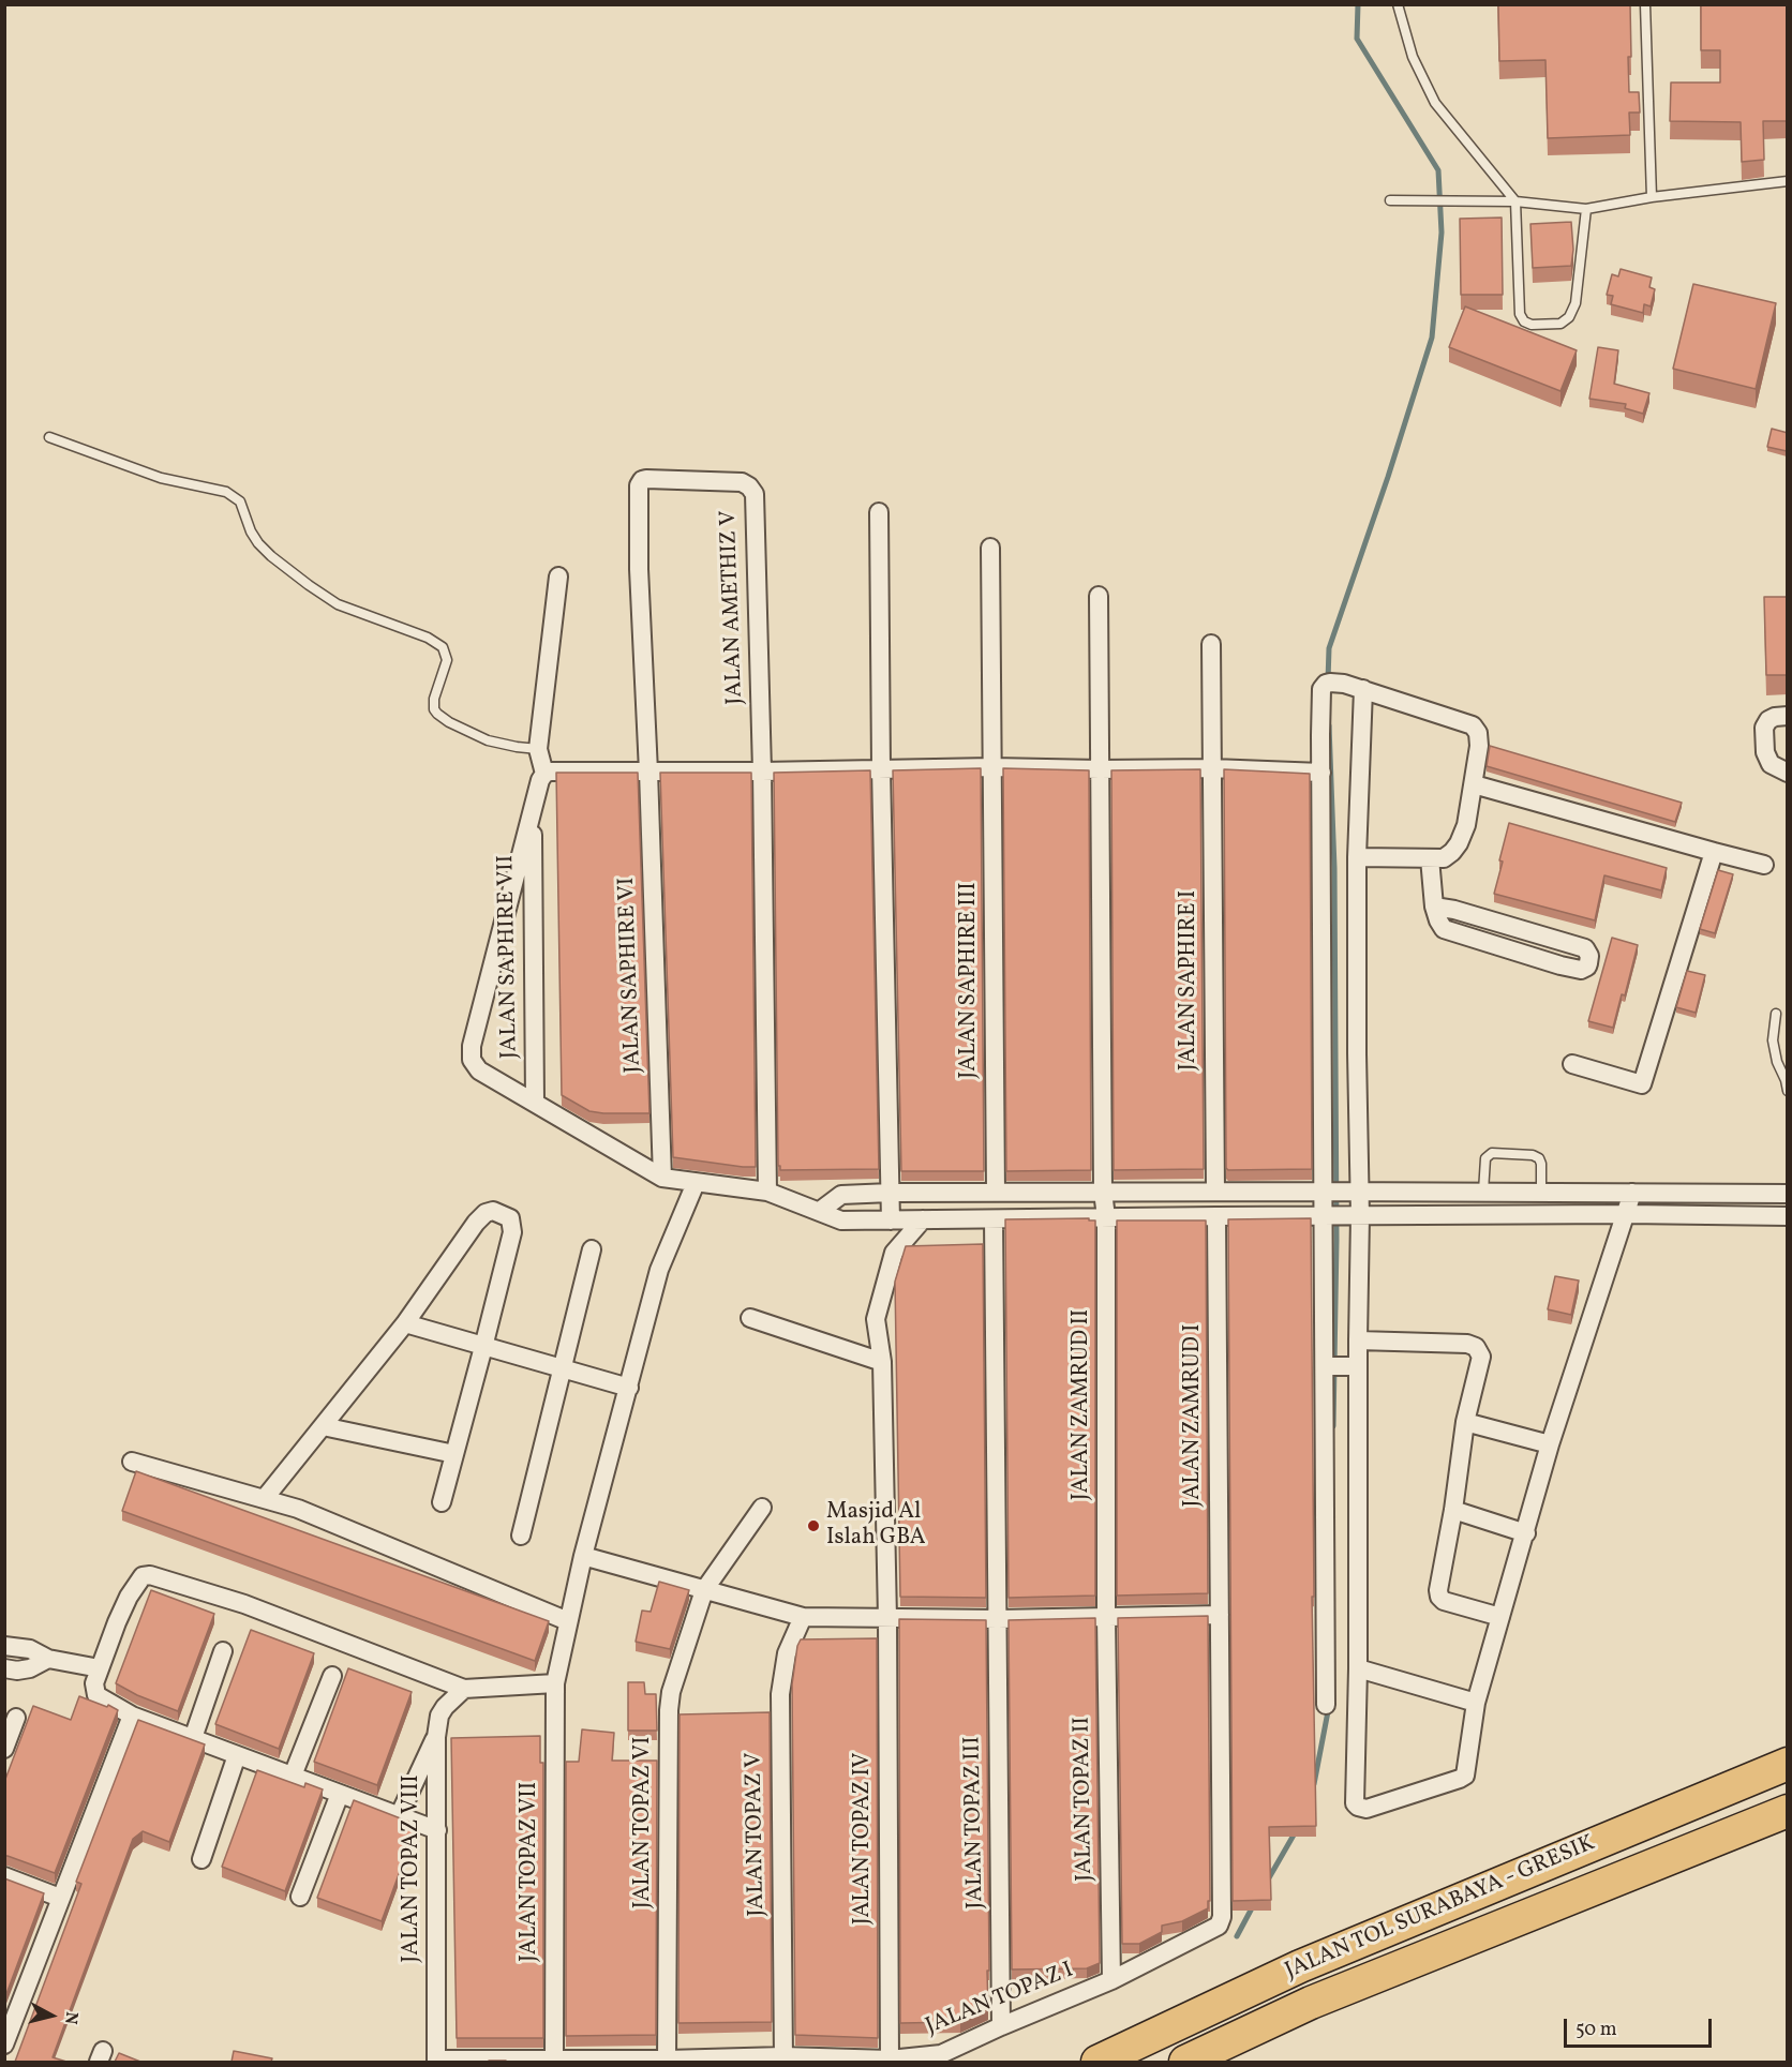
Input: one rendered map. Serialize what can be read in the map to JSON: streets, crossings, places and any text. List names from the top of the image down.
{
  "streets": {
    "highway": ["JALAN TOL SURABAYA - GRESIK"],
    "street": [
      "JALAN AMETHIZ V",
      "JALAN SAPHIRE VII",
      "JALAN SAPHIRE VI",
      "JALAN SAPHIRE III",
      "JALAN SAPHIRE I",
      "JALAN ZAMRUD II",
      "JALAN ZAMRUD I",
      "JALAN TOPAZ II",
      "JALAN TOPAZ VI",
      "JALAN TOPAZ III",
      "JALAN TOPAZ V",
      "JALAN TOPAZ IV",
      "JALAN TOPAZ VIII",
      "JALAN TOPAZ VII",
      "JALAN TOPAZ I"
    ]
  },
  "crossings": [
    ["JALAN AMETHIZ V", "JALAN SAPHIRE VI"],
    ["JALAN ZAMRUD II", "JALAN TOPAZ II"],
    ["JALAN ZAMRUD I", "JALAN TOPAZ I"],
    ["JALAN TOPAZ II", "JALAN TOPAZ I"],
    ["JALAN TOPAZ VI", "JALAN TOPAZ I"],
    ["JALAN TOPAZ III", "JALAN TOPAZ I"],
    ["JALAN TOPAZ V", "JALAN TOPAZ I"],
    ["JALAN TOPAZ IV", "JALAN TOPAZ I"],
    ["JALAN TOPAZ VIII", "JALAN TOPAZ I"],
    ["JALAN TOPAZ VII", "JALAN TOPAZ I"]
  ],
  "places": ["Masjid Al Islah GBA"],
  "scale_bar": "50 m",
  "north": "right"
}
